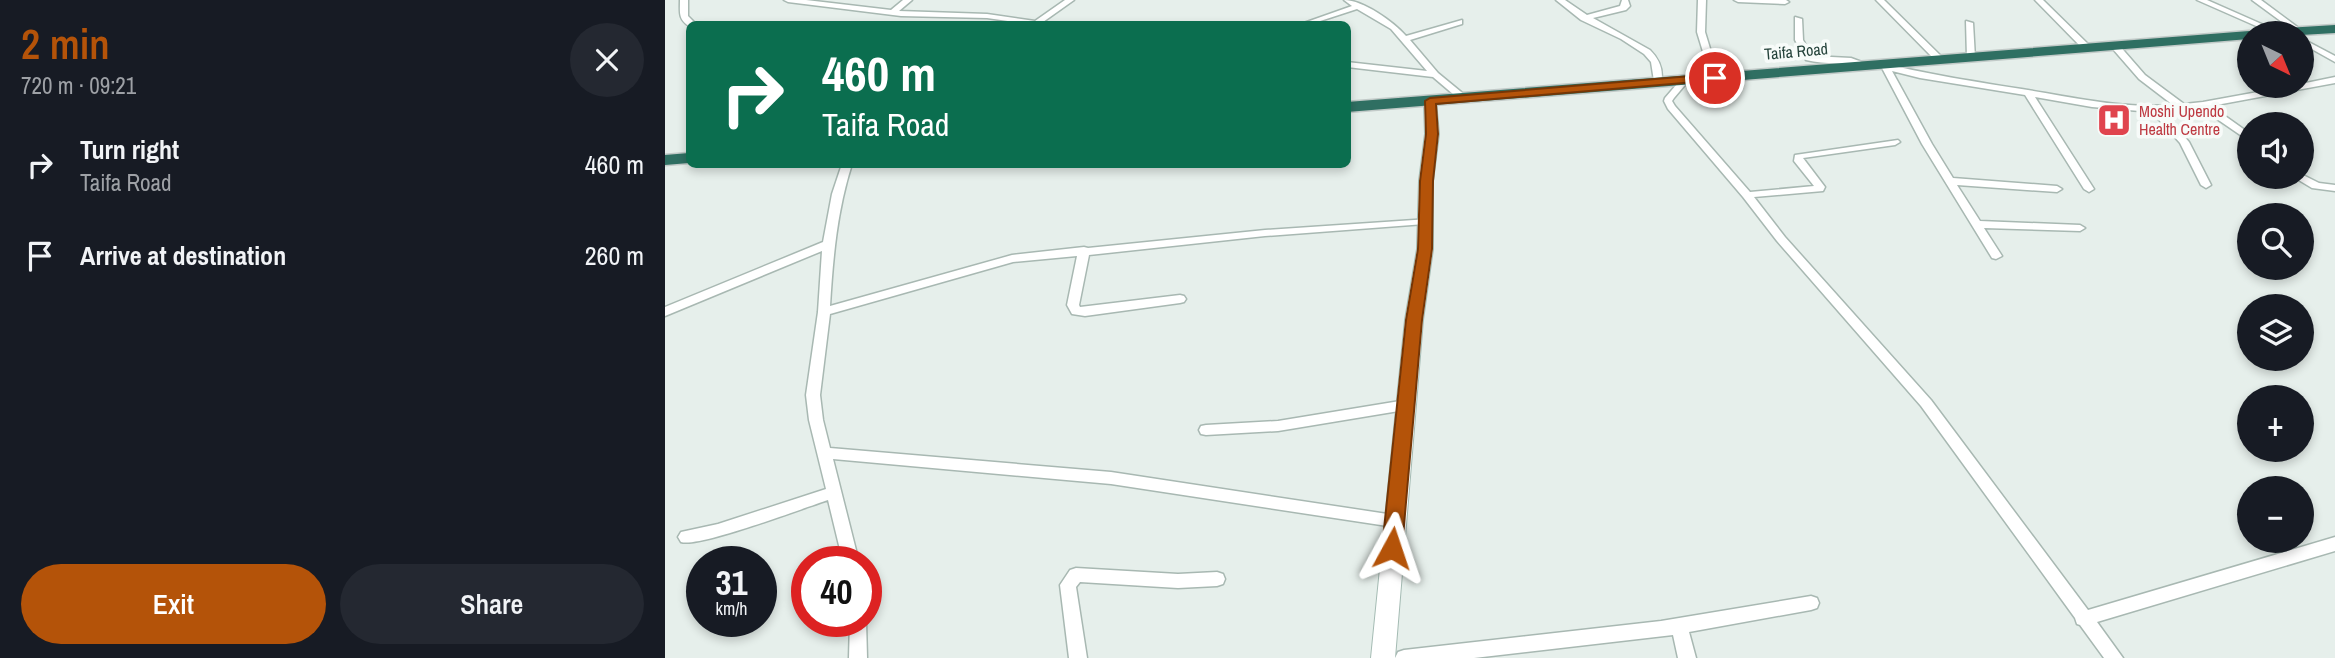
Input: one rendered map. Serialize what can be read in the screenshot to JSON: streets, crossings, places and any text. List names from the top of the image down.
{
  "streets": {
    "highway": ["Taifa Road"]
  },
  "places": {
    "hospital": ["Moshi Upendo Health Centre"]
  },
  "north": "bottom right",
  "page": {
    "heading": ["2 min", "720 m · 09:21"],
    "map_buttons": ["+", "−"],
    "turn": ["460 m", "Taifa Road"],
    "list": [
      {
        "name": "Turn right",
        "note": "Taifa Road",
        "value": "460 m"
      },
      {
        "name": "Arrive at destination",
        "value": "260 m"
      }
    ],
    "speed": "31 km/h",
    "limit": "40",
    "buttons": ["Exit", "Share"]
  }
}
